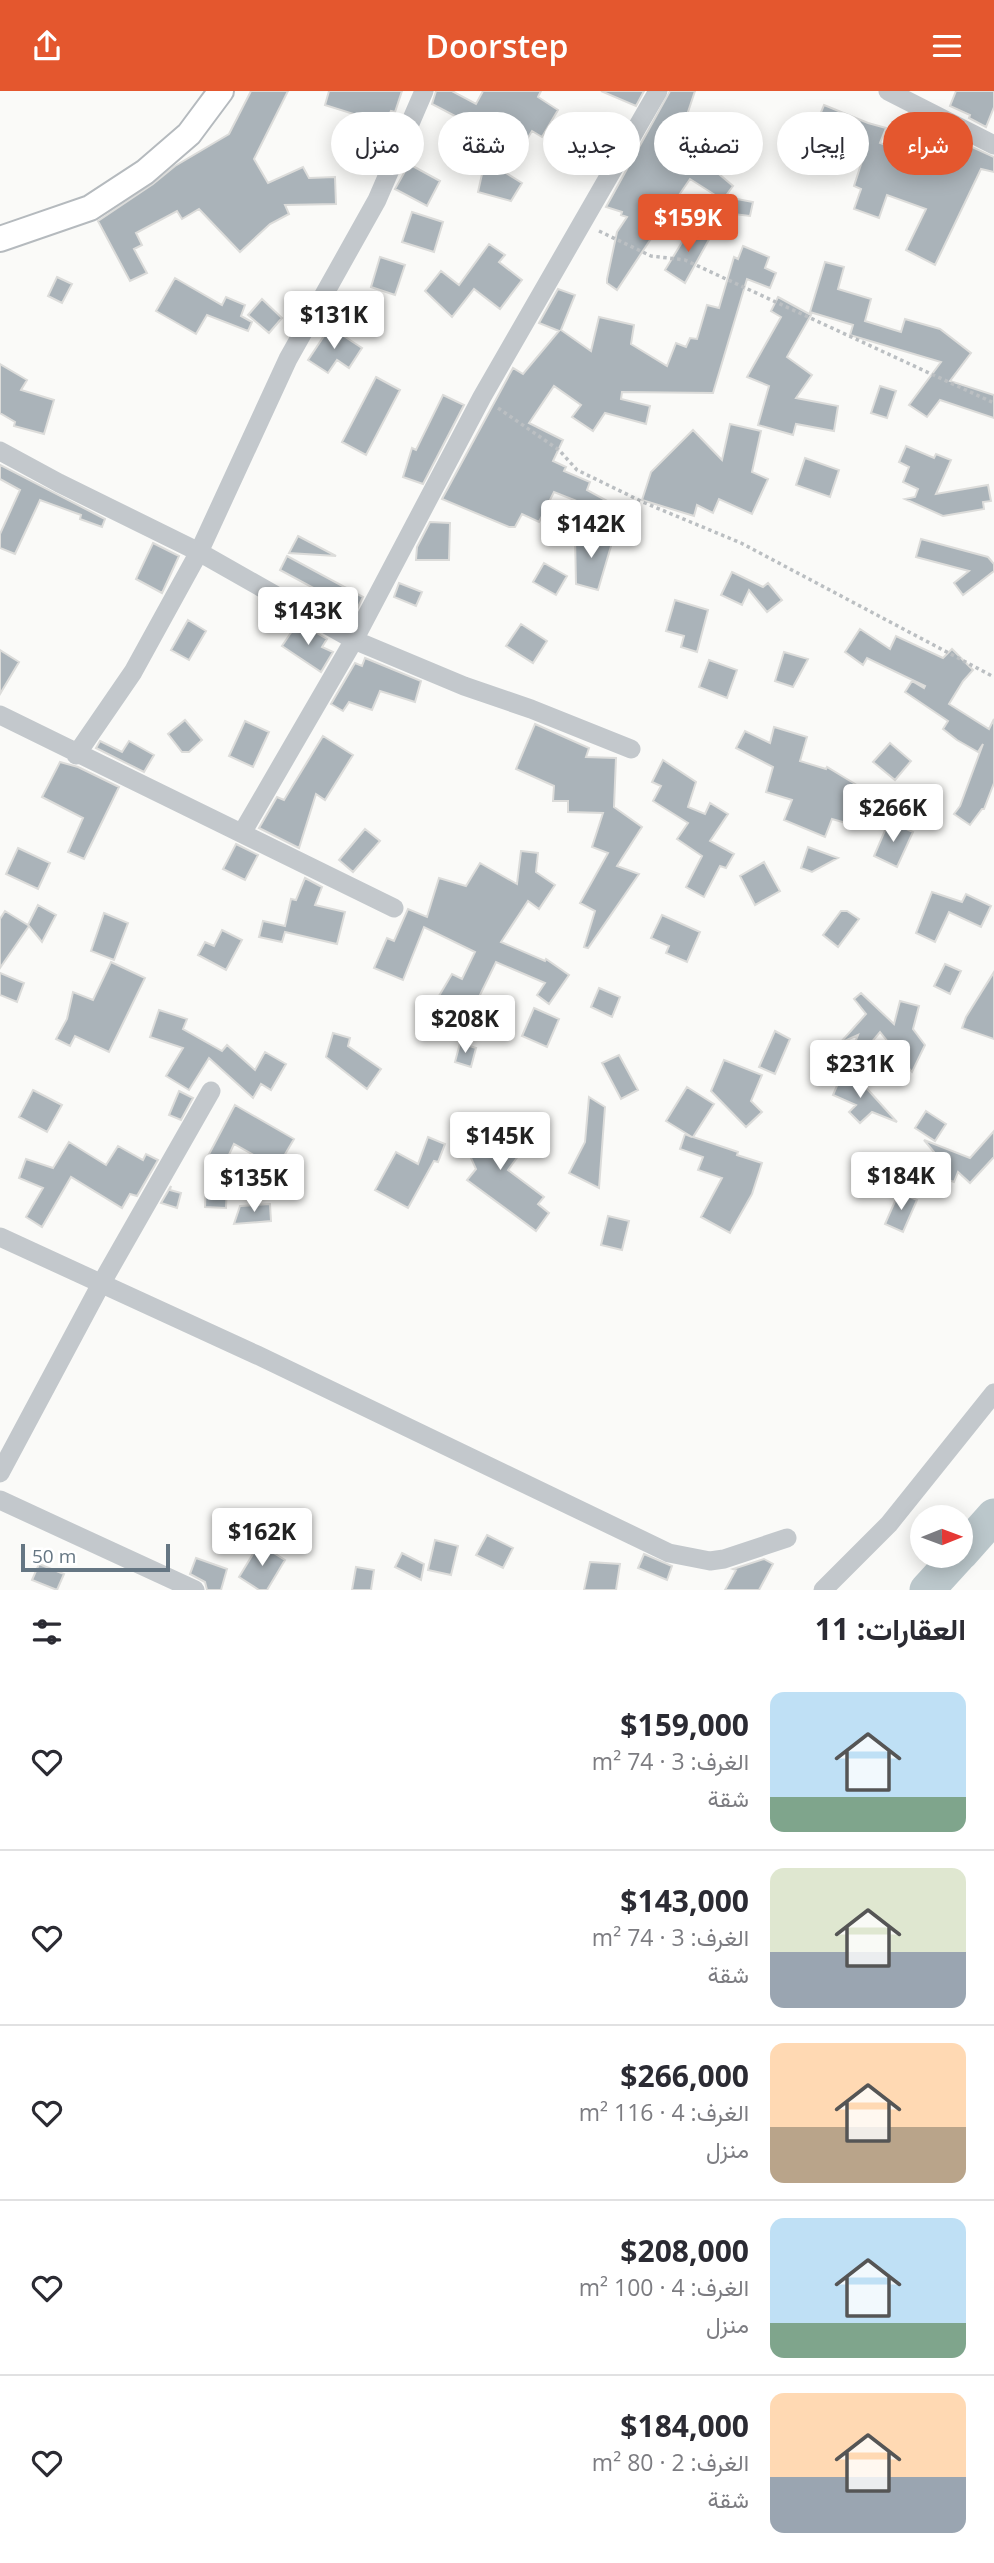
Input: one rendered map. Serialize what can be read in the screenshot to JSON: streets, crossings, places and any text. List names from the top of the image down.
{
  "scale_bar": "50 m",
  "north": "right",
  "page": {
    "header": "Doorstep",
    "chip": [
      "شراء",
      "إيجار",
      "تصفية",
      "جديد",
      "شقة",
      "منزل"
    ],
    "price": [
      "$159K",
      "$131K",
      "$142K",
      "$143K",
      "$266K",
      "$208K",
      "$231K",
      "$145K",
      "$184K",
      "$135K",
      "$162K"
    ],
    "scale": "50 m",
    "heading": "العقارات: 11",
    "list": [
      {
        "name": "$159,000",
        "note": "الغرف: 3 · 74 m² · شقة"
      },
      {
        "name": "$143,000",
        "note": "الغرف: 3 · 74 m² · شقة"
      },
      {
        "name": "$266,000",
        "note": "الغرف: 4 · 116 m² · منزل"
      },
      {
        "name": "$208,000",
        "note": "الغرف: 4 · 100 m² · منزل"
      },
      {
        "name": "$184,000",
        "note": "الغرف: 2 · 80 m² · شقة"
      }
    ]
  }
}
